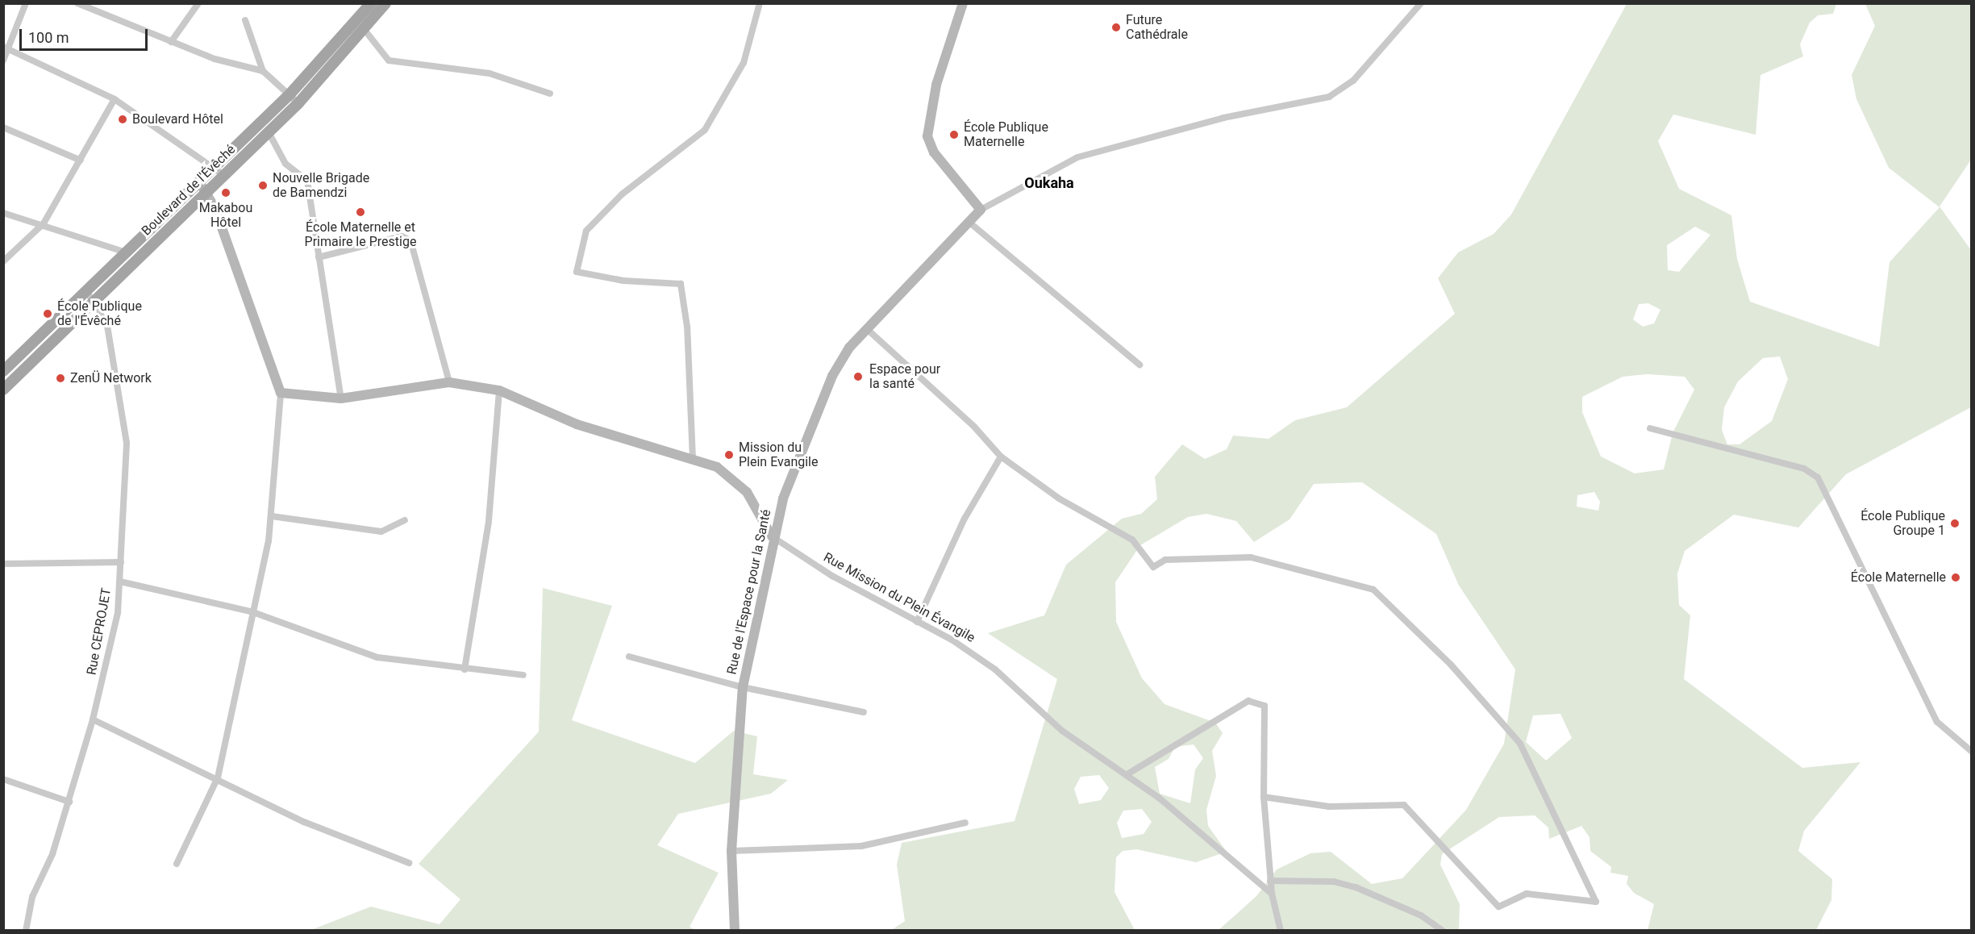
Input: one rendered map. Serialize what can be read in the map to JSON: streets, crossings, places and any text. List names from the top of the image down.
{
  "streets": {
    "main road": ["Boulevard de l'Évêché"],
    "street": ["Rue de l'Espace pour la Santé", "Rue Mission du Plein Évangile", "Rue CEPROJET"]
  },
  "crossings": [
    ["Boulevard de l'Évêché", "Rue CEPROJET"],
    ["Rue de l'Espace pour la Santé", "Rue Mission du Plein Évangile"]
  ],
  "districts": ["Oukaha"],
  "places": [
    "Future Cathédrale",
    "Boulevard Hôtel",
    "École Publique Maternelle",
    "Nouvelle Brigade de Bamendzi",
    "Makabou Hôtel",
    "École Maternelle et Primaire le Prestige",
    "École Publique de l'Évêché",
    "Espace pour la santé",
    "ZenÜ Network",
    "Mission du Plein Evangile",
    "École Publique Groupe 1",
    "École Maternelle"
  ],
  "scale_bar": "100 m"
}
